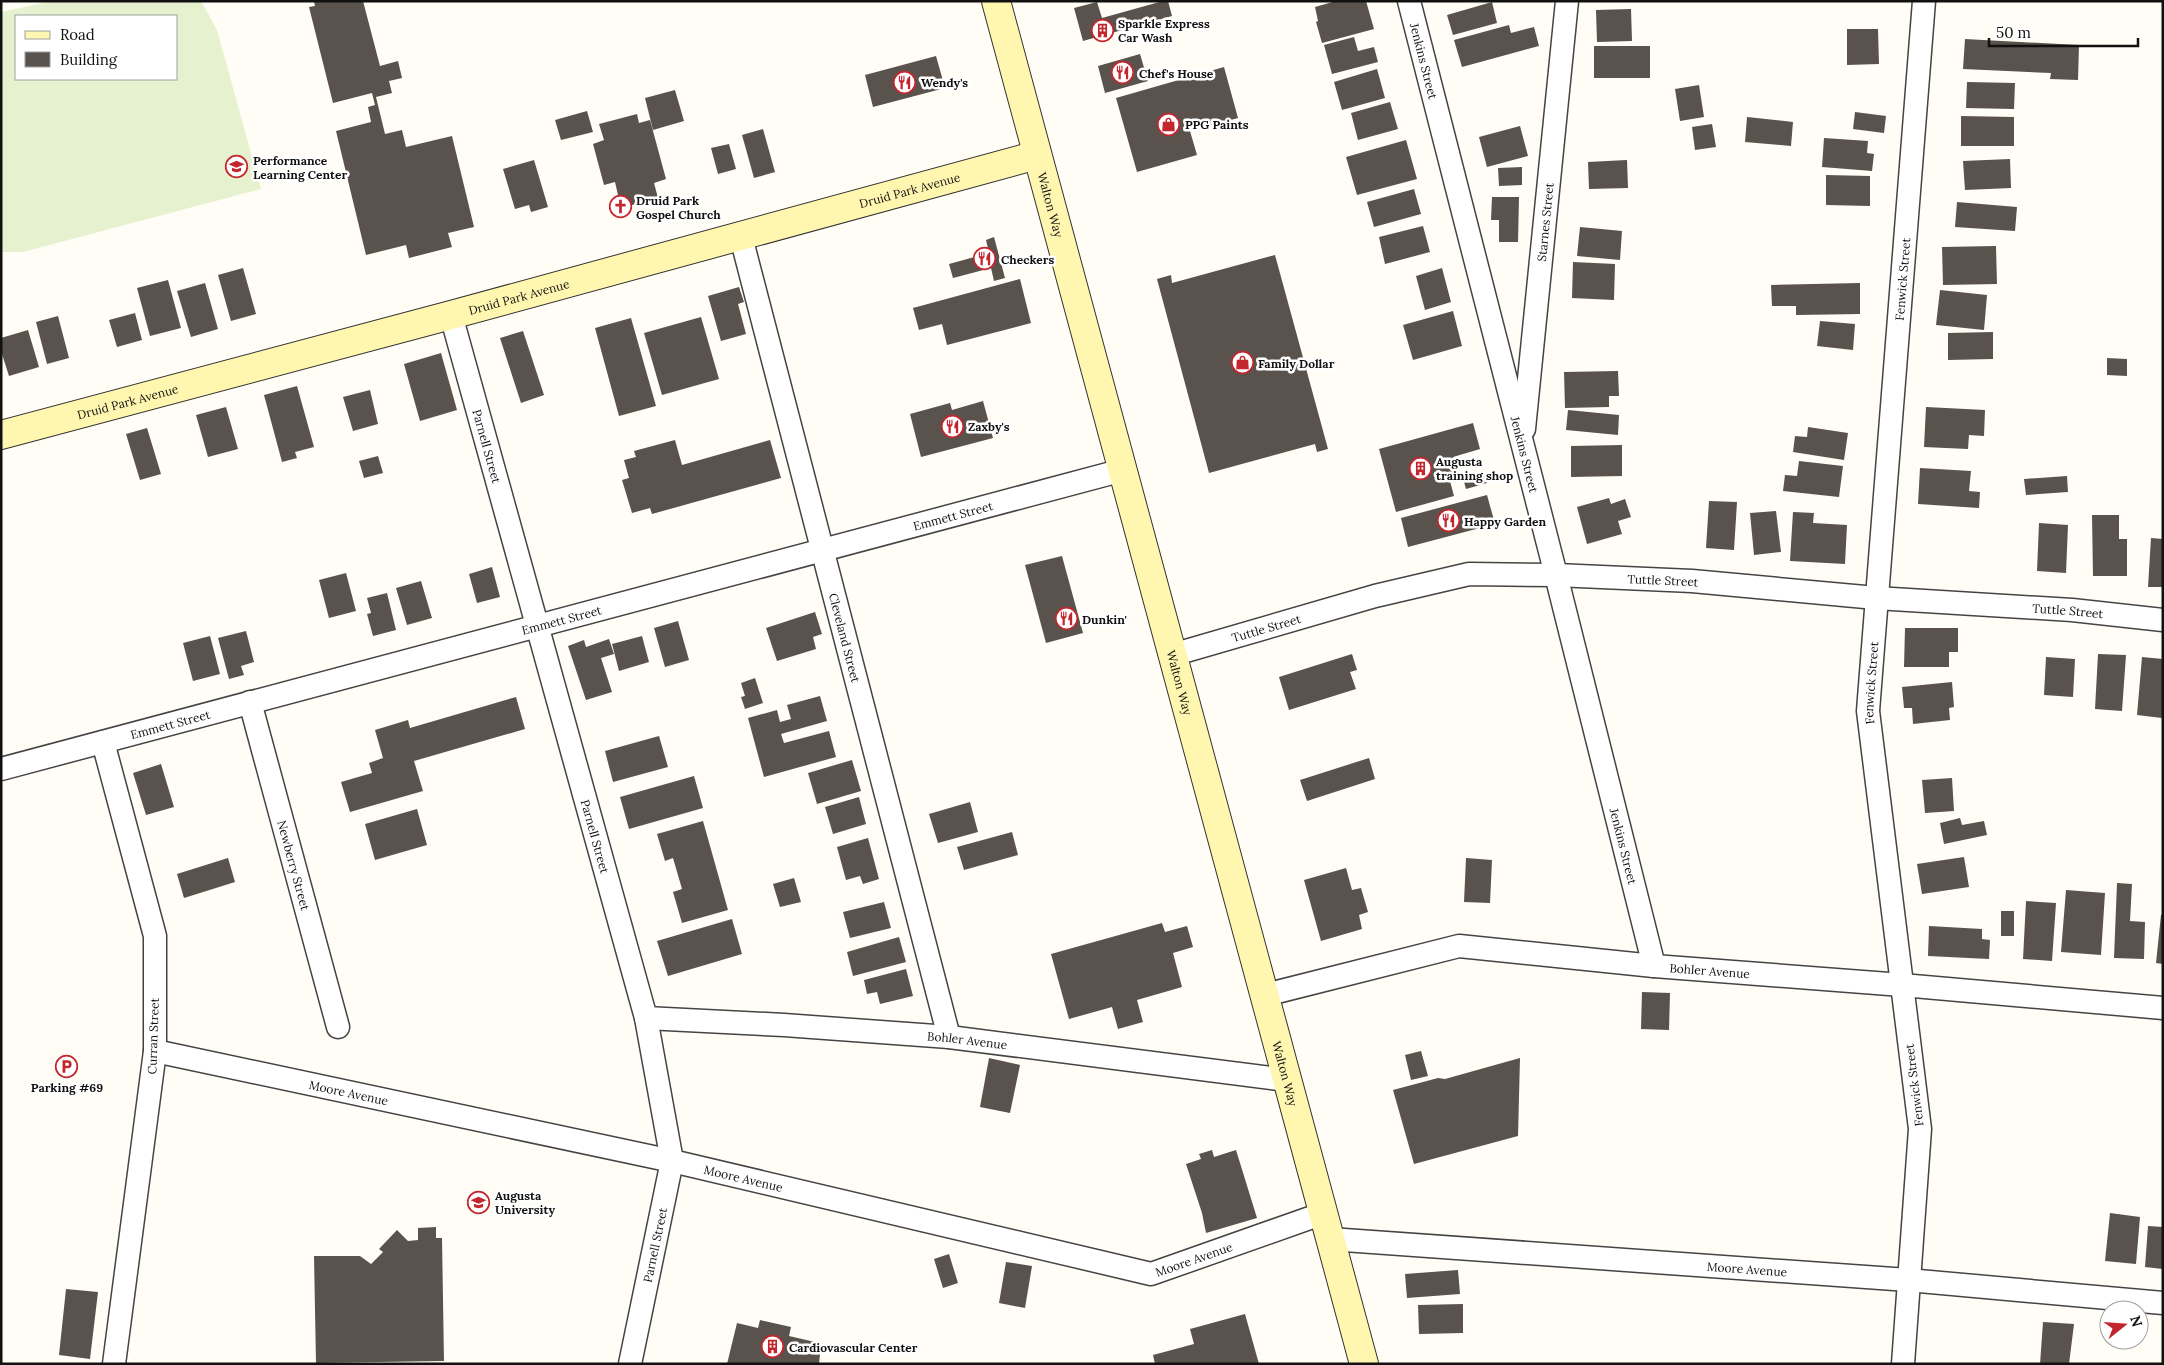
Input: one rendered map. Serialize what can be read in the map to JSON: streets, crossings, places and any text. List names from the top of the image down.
{
  "streets": {
    "main road": ["Druid Park Avenue", "Walton Way"],
    "street": [
      "Jenkins Street",
      "Starnes Street",
      "Fenwick Street",
      "Parnell Street",
      "Emmett Street",
      "Tuttle Street",
      "Cleveland Street",
      "Newberry Street",
      "Bohler Avenue",
      "Curran Street",
      "Moore Avenue"
    ]
  },
  "crossings": [
    ["Jenkins Street", "Starnes Street"],
    ["Jenkins Street", "Tuttle Street"],
    ["Jenkins Street", "Bohler Avenue"],
    ["Druid Park Avenue", "Walton Way"],
    ["Druid Park Avenue", "Parnell Street"],
    ["Druid Park Avenue", "Cleveland Street"],
    ["Walton Way", "Emmett Street"],
    ["Walton Way", "Tuttle Street"],
    ["Walton Way", "Bohler Avenue"],
    ["Walton Way", "Moore Avenue"],
    ["Fenwick Street", "Tuttle Street"],
    ["Fenwick Street", "Bohler Avenue"],
    ["Fenwick Street", "Moore Avenue"],
    ["Parnell Street", "Emmett Street"],
    ["Parnell Street", "Bohler Avenue"],
    ["Parnell Street", "Moore Avenue"],
    ["Emmett Street", "Cleveland Street"],
    ["Emmett Street", "Newberry Street"],
    ["Emmett Street", "Curran Street"],
    ["Cleveland Street", "Bohler Avenue"],
    ["Curran Street", "Moore Avenue"]
  ],
  "places": {
    "building": ["Sparkle Express Car Wash", "Augusta training shop", "Cardiovascular Center"],
    "restaurant": [
      "Chef's House",
      "Wendy's",
      "Checkers",
      "Zaxby's",
      "Happy Garden",
      "Dunkin'"
    ],
    "shop": ["PPG Paints", "Family Dollar"],
    "school or university": ["Performance Learning Center", "Augusta University"],
    "church": ["Druid Park Gospel Church"],
    "parking": ["Parking #69"]
  },
  "legend": ["Road", "Building"],
  "scale_bar": "50 m",
  "north": "right"
}
